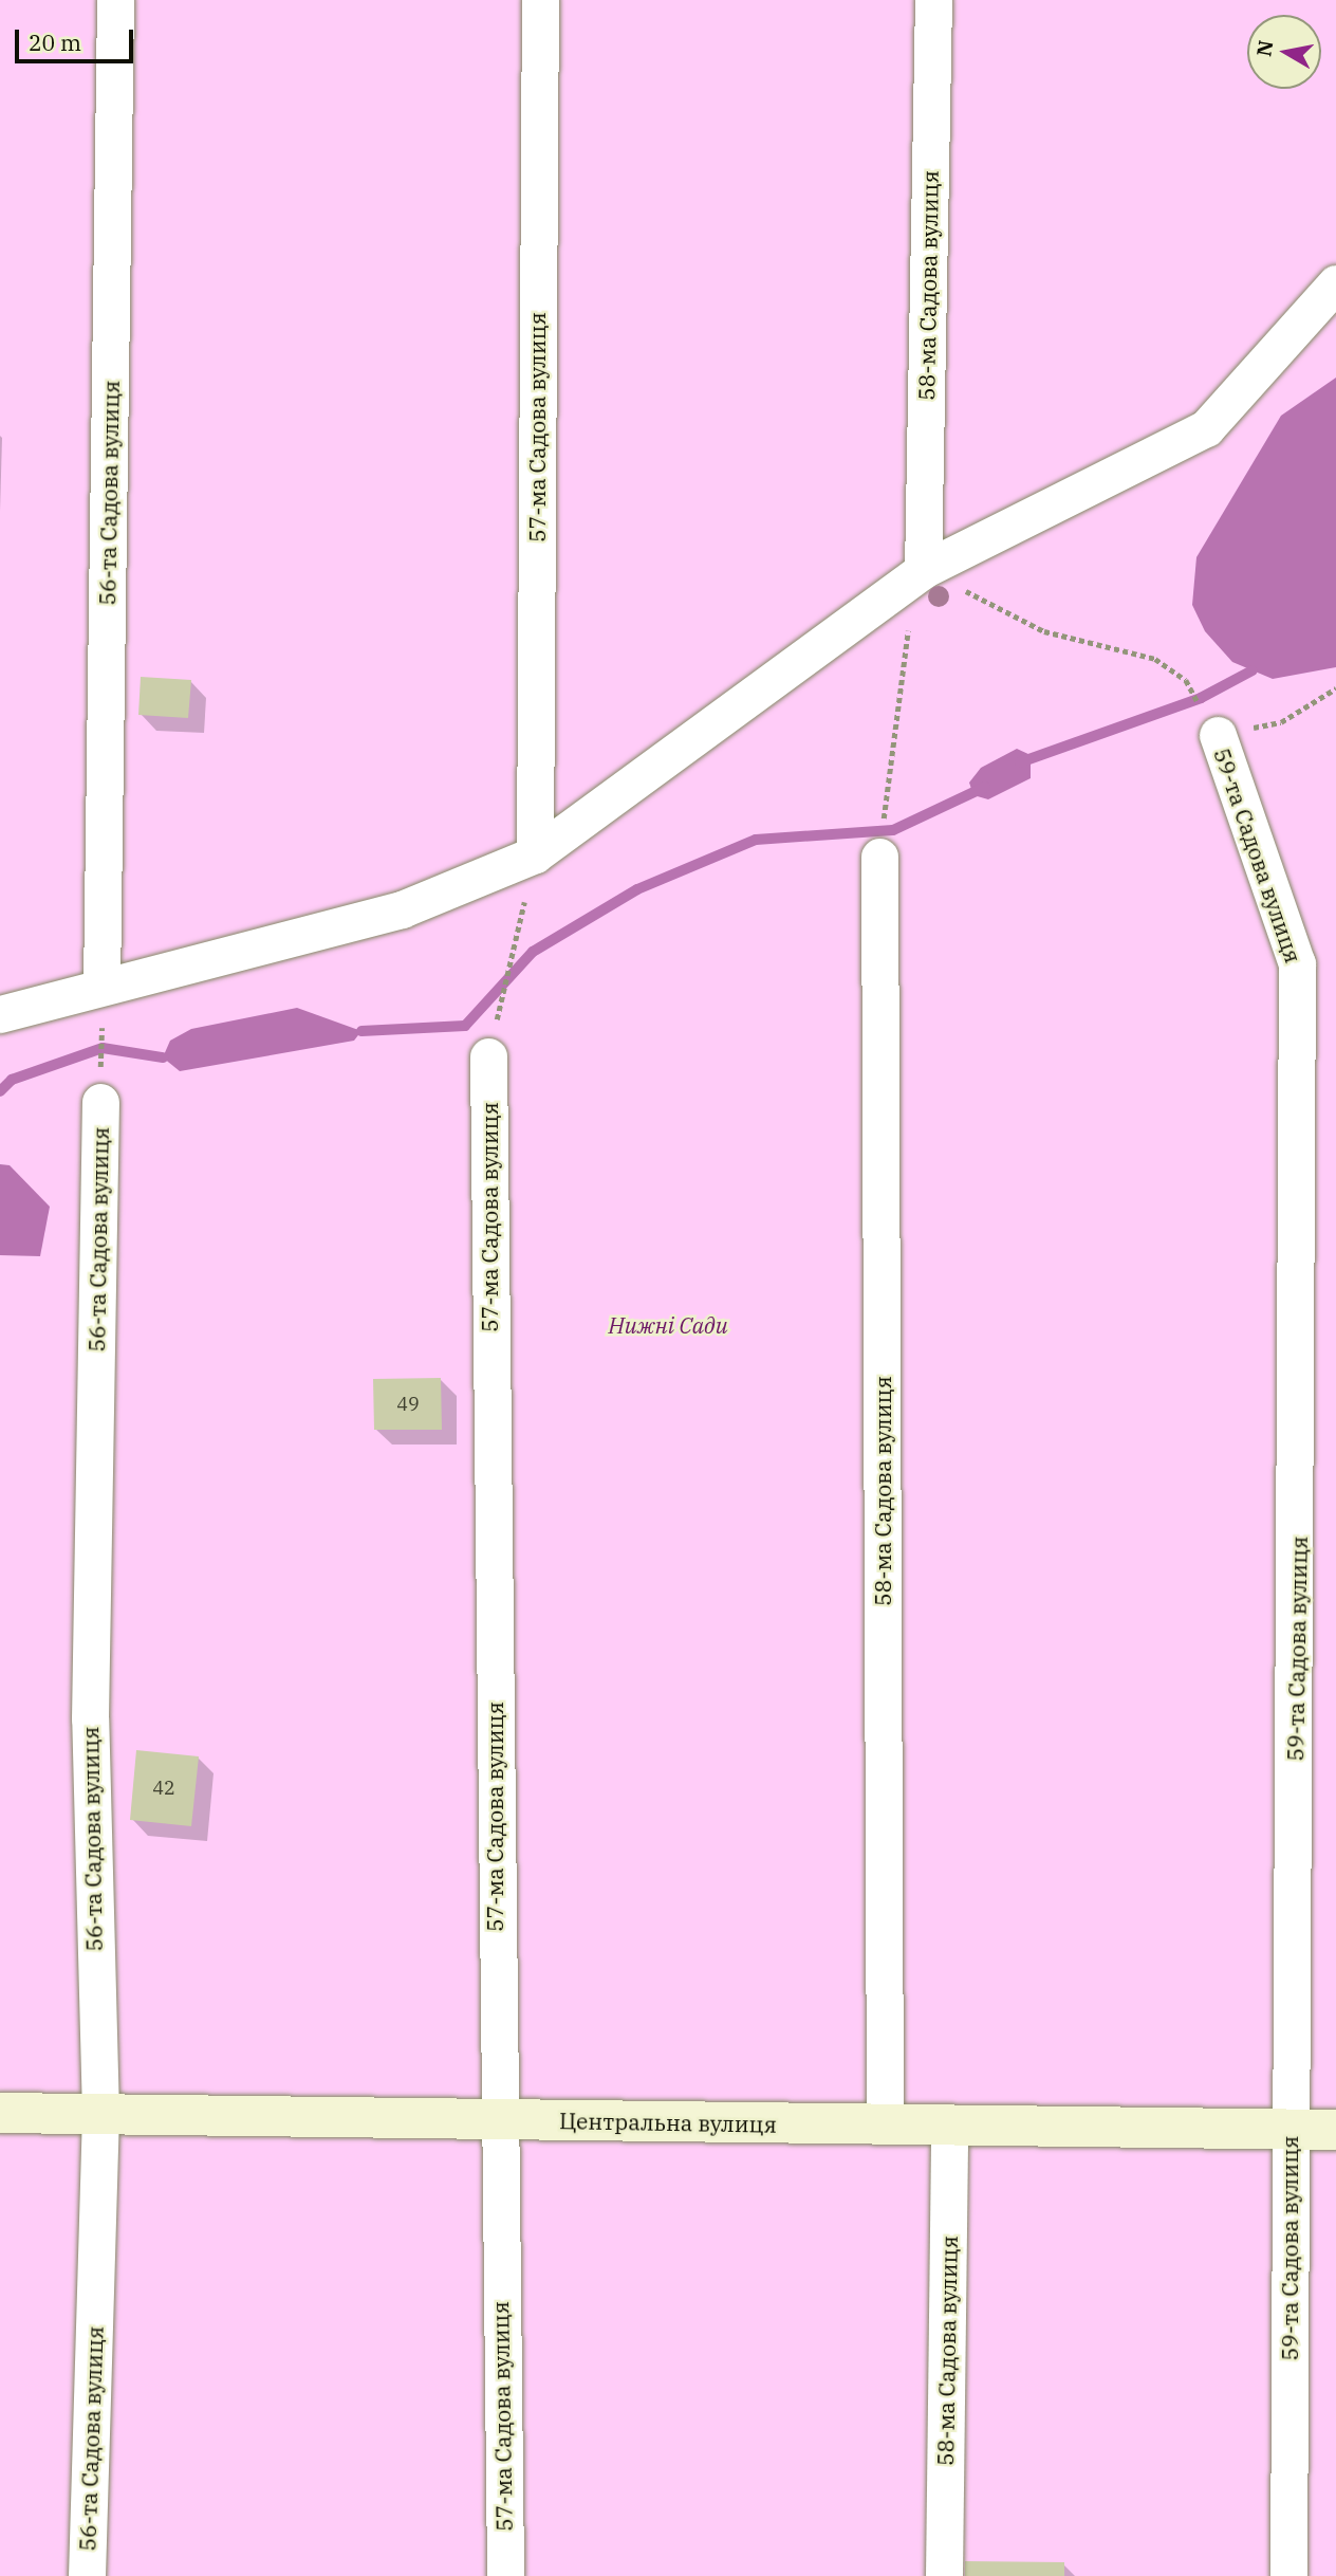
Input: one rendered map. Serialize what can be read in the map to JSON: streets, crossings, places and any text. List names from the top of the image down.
{
  "streets": {
    "street": [
      "58-ма Садова вулиця",
      "57-ма Садова вулиця",
      "56-та Садова вулиця",
      "59-та Садова вулиця",
      "Центральна вулиця"
    ]
  },
  "crossings": [
    ["58-ма Садова вулиця", "Центральна вулиця"],
    ["57-ма Садова вулиця", "Центральна вулиця"],
    ["56-та Садова вулиця", "Центральна вулиця"],
    ["59-та Садова вулиця", "Центральна вулиця"]
  ],
  "parks": ["Нижні Сади"],
  "house_numbers": ["49", "42"],
  "scale_bar": "20 m",
  "north": "left"
}
